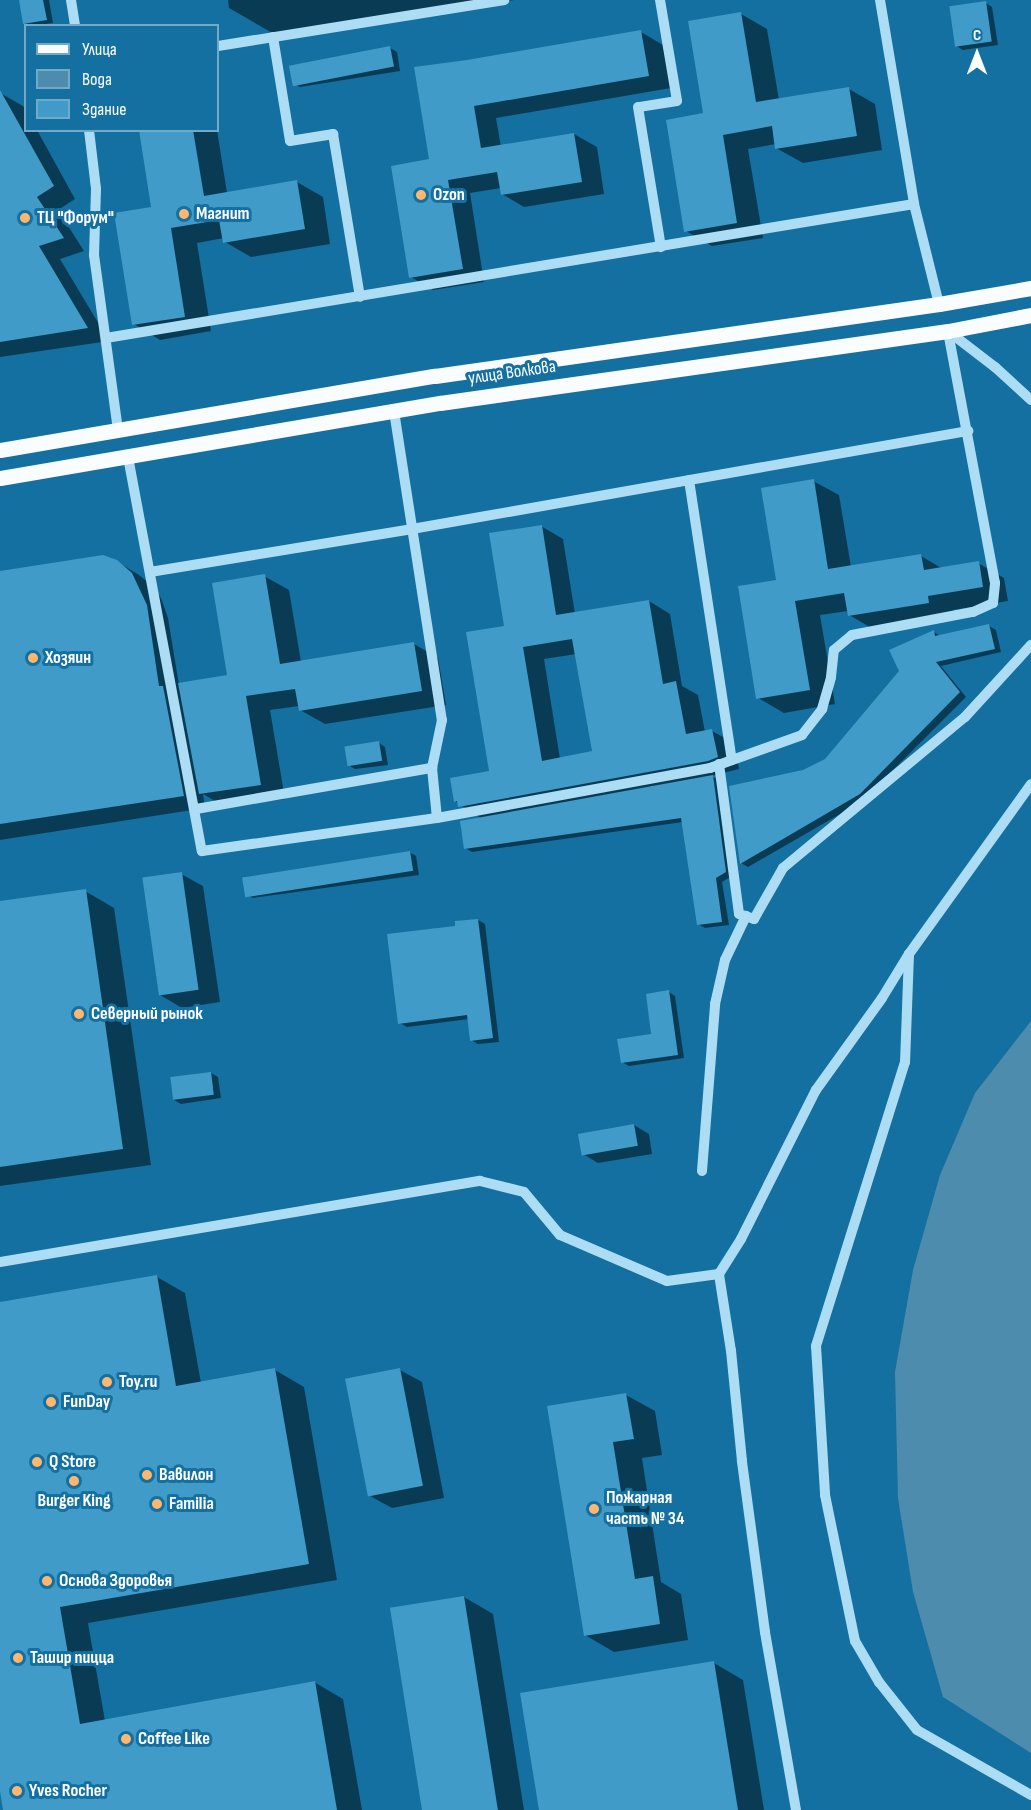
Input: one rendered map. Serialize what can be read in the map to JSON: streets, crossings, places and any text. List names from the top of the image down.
{
  "streets": {
    "main road": ["улица Волкова"]
  },
  "places": [
    "Ozon",
    "Магнит",
    "ТЦ \"Форум\"",
    "Хозяин",
    "Северный рынок",
    "Toy.ru",
    "FunDay",
    "Q Store",
    "Вавилон",
    "Burger King",
    "Familia",
    "Пожарная часть № 34",
    "Основа Здоровья",
    "Ташир пицца",
    "Coffee Like",
    "Yves Rocher"
  ],
  "legend": ["Улица", "Вода", "Здание"],
  "north": "top"
}
